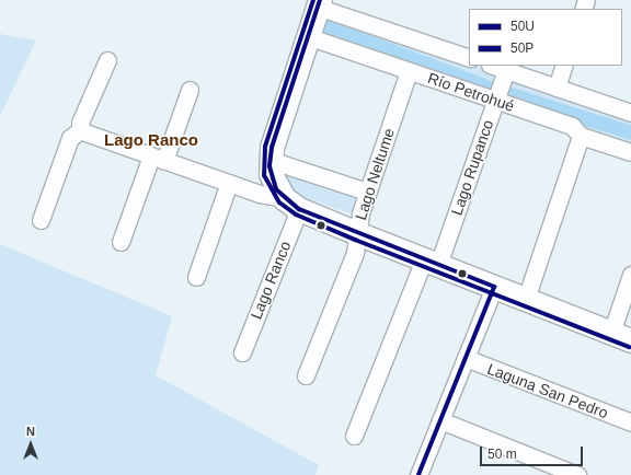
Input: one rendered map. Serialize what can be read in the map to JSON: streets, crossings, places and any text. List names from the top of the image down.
{
  "streets": {
    "street": [
      "Río Petrohué",
      "Lago Rupanco",
      "Lago Neltume",
      "Lago Ranco",
      "Laguna San Pedro"
    ]
  },
  "crossings": [
    ["Río Petrohué", "Lago Rupanco"],
    ["Río Petrohué", "Lago Neltume"]
  ],
  "districts": ["Lago Ranco"],
  "lines": ["transit line 50U", "transit line 50P"],
  "legend": ["50U", "50P"],
  "scale_bar": "50 m",
  "north": "top"
}
